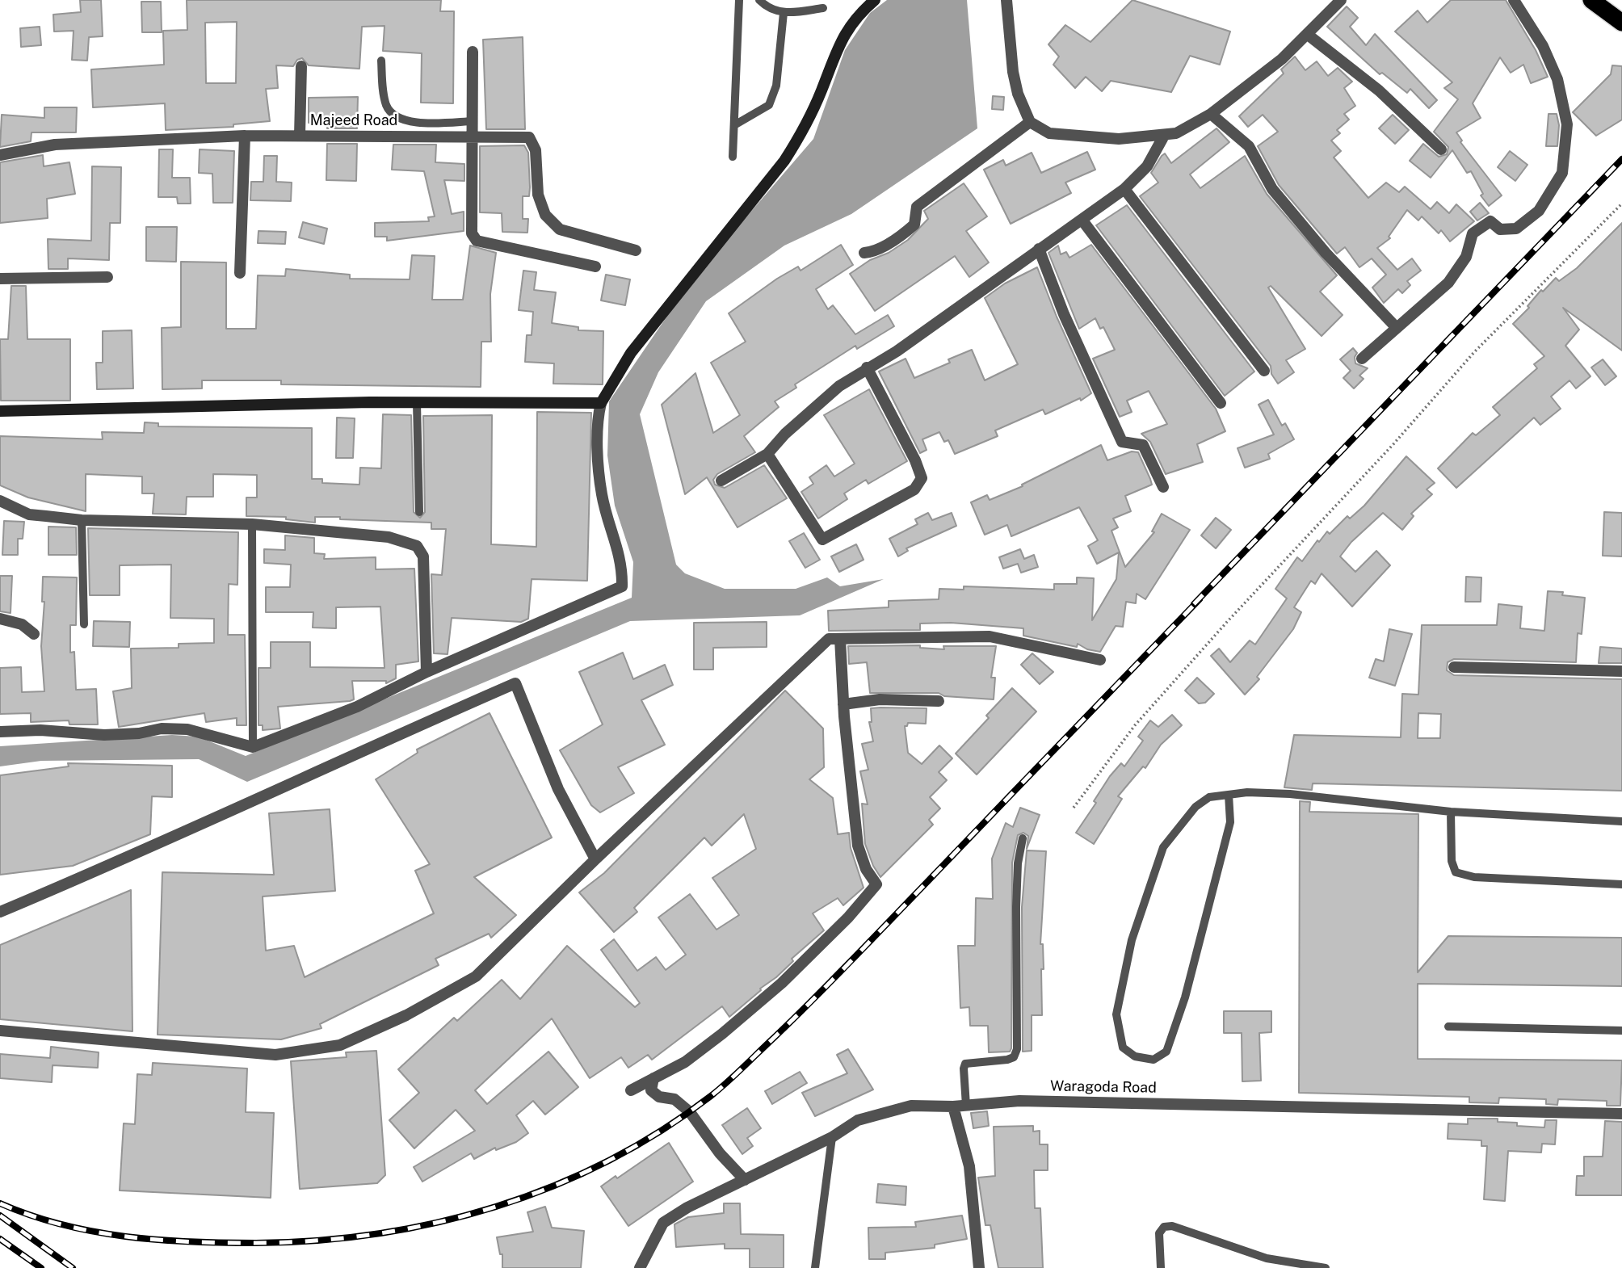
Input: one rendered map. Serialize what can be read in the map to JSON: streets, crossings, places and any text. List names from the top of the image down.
{
  "streets": {
    "street": ["Majeed Road", "Waragoda Road"]
  }
}
